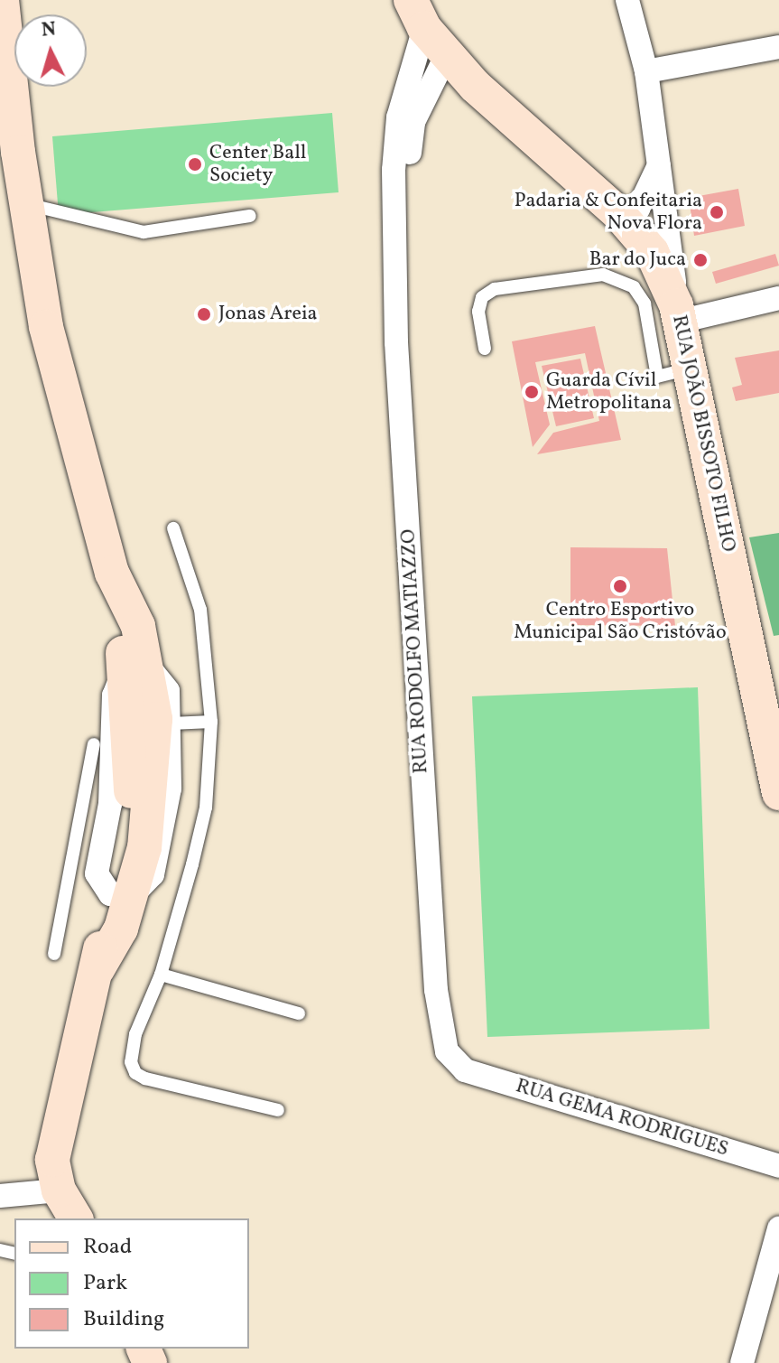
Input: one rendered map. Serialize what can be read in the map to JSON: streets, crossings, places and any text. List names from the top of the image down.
{
  "streets": {
    "main road": ["RUA JOÃO BISSOTO FILHO"],
    "street": ["RUA RODOLFO MATIAZZO", "RUA GEMA RODRIGUES"]
  },
  "crossings": [
    ["RUA JOÃO BISSOTO FILHO", "RUA RODOLFO MATIAZZO"],
    ["RUA RODOLFO MATIAZZO", "RUA GEMA RODRIGUES"]
  ],
  "places": [
    "Center Ball Society",
    "Padaria & Confeitaria Nova Flora",
    "Bar do Juca",
    "Jonas Areia",
    "Guarda Cívil Metropolitana",
    "Centro Esportivo Municipal São Cristóvão"
  ],
  "legend": ["Road", "Park", "Building"],
  "north": "top"
}
